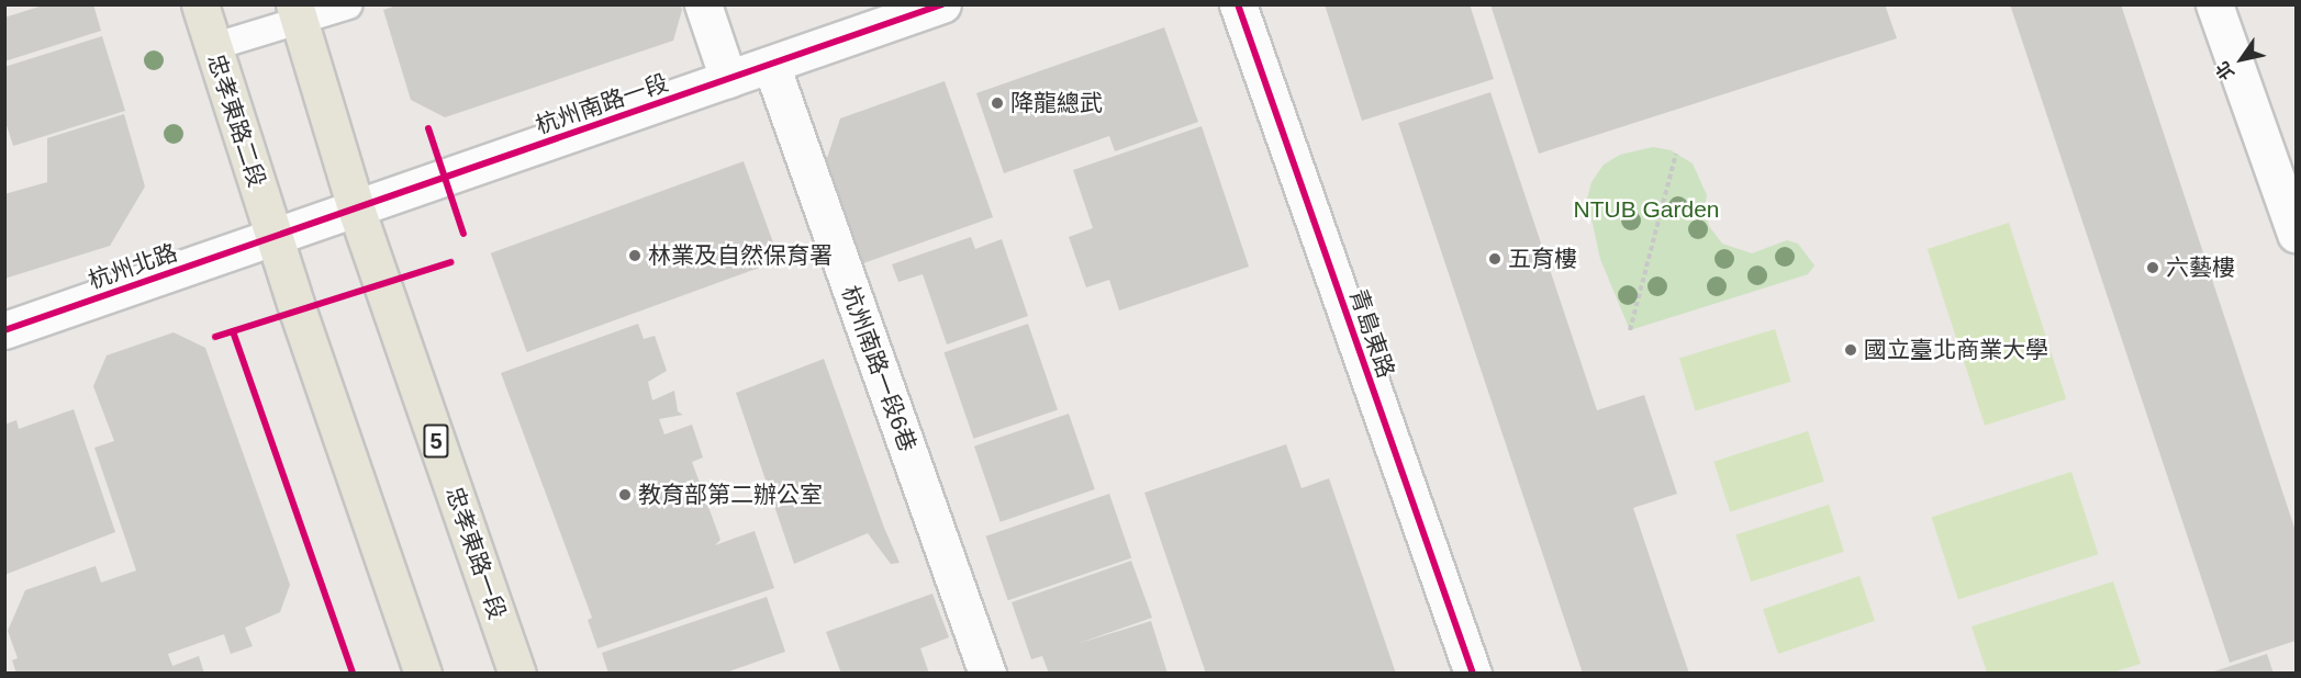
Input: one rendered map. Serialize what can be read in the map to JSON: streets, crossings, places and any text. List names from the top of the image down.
{
  "streets": {
    "main road": ["忠孝東路二段", "5", "忠孝東路一段"],
    "street": [
      "杭州南路一段",
      "杭州北路",
      "青島東路",
      "杭州南路一段6巷"
    ]
  },
  "crossings": [
    ["杭州南路一段", "忠孝東路二段"],
    ["杭州南路一段", "杭州北路"],
    ["杭州南路一段", "杭州南路一段6巷"],
    ["杭州南路一段", "5"],
    ["杭州南路一段", "忠孝東路一段"],
    ["忠孝東路二段", "杭州北路"],
    ["5", "忠孝東路一段"]
  ],
  "parks": ["NTUB Garden"],
  "places": [
    "降龍總武",
    "林業及自然保育署",
    "五育樓",
    "六藝樓",
    "國立臺北商業大學",
    "教育部第二辦公室"
  ],
  "north": "bottom left"
}
